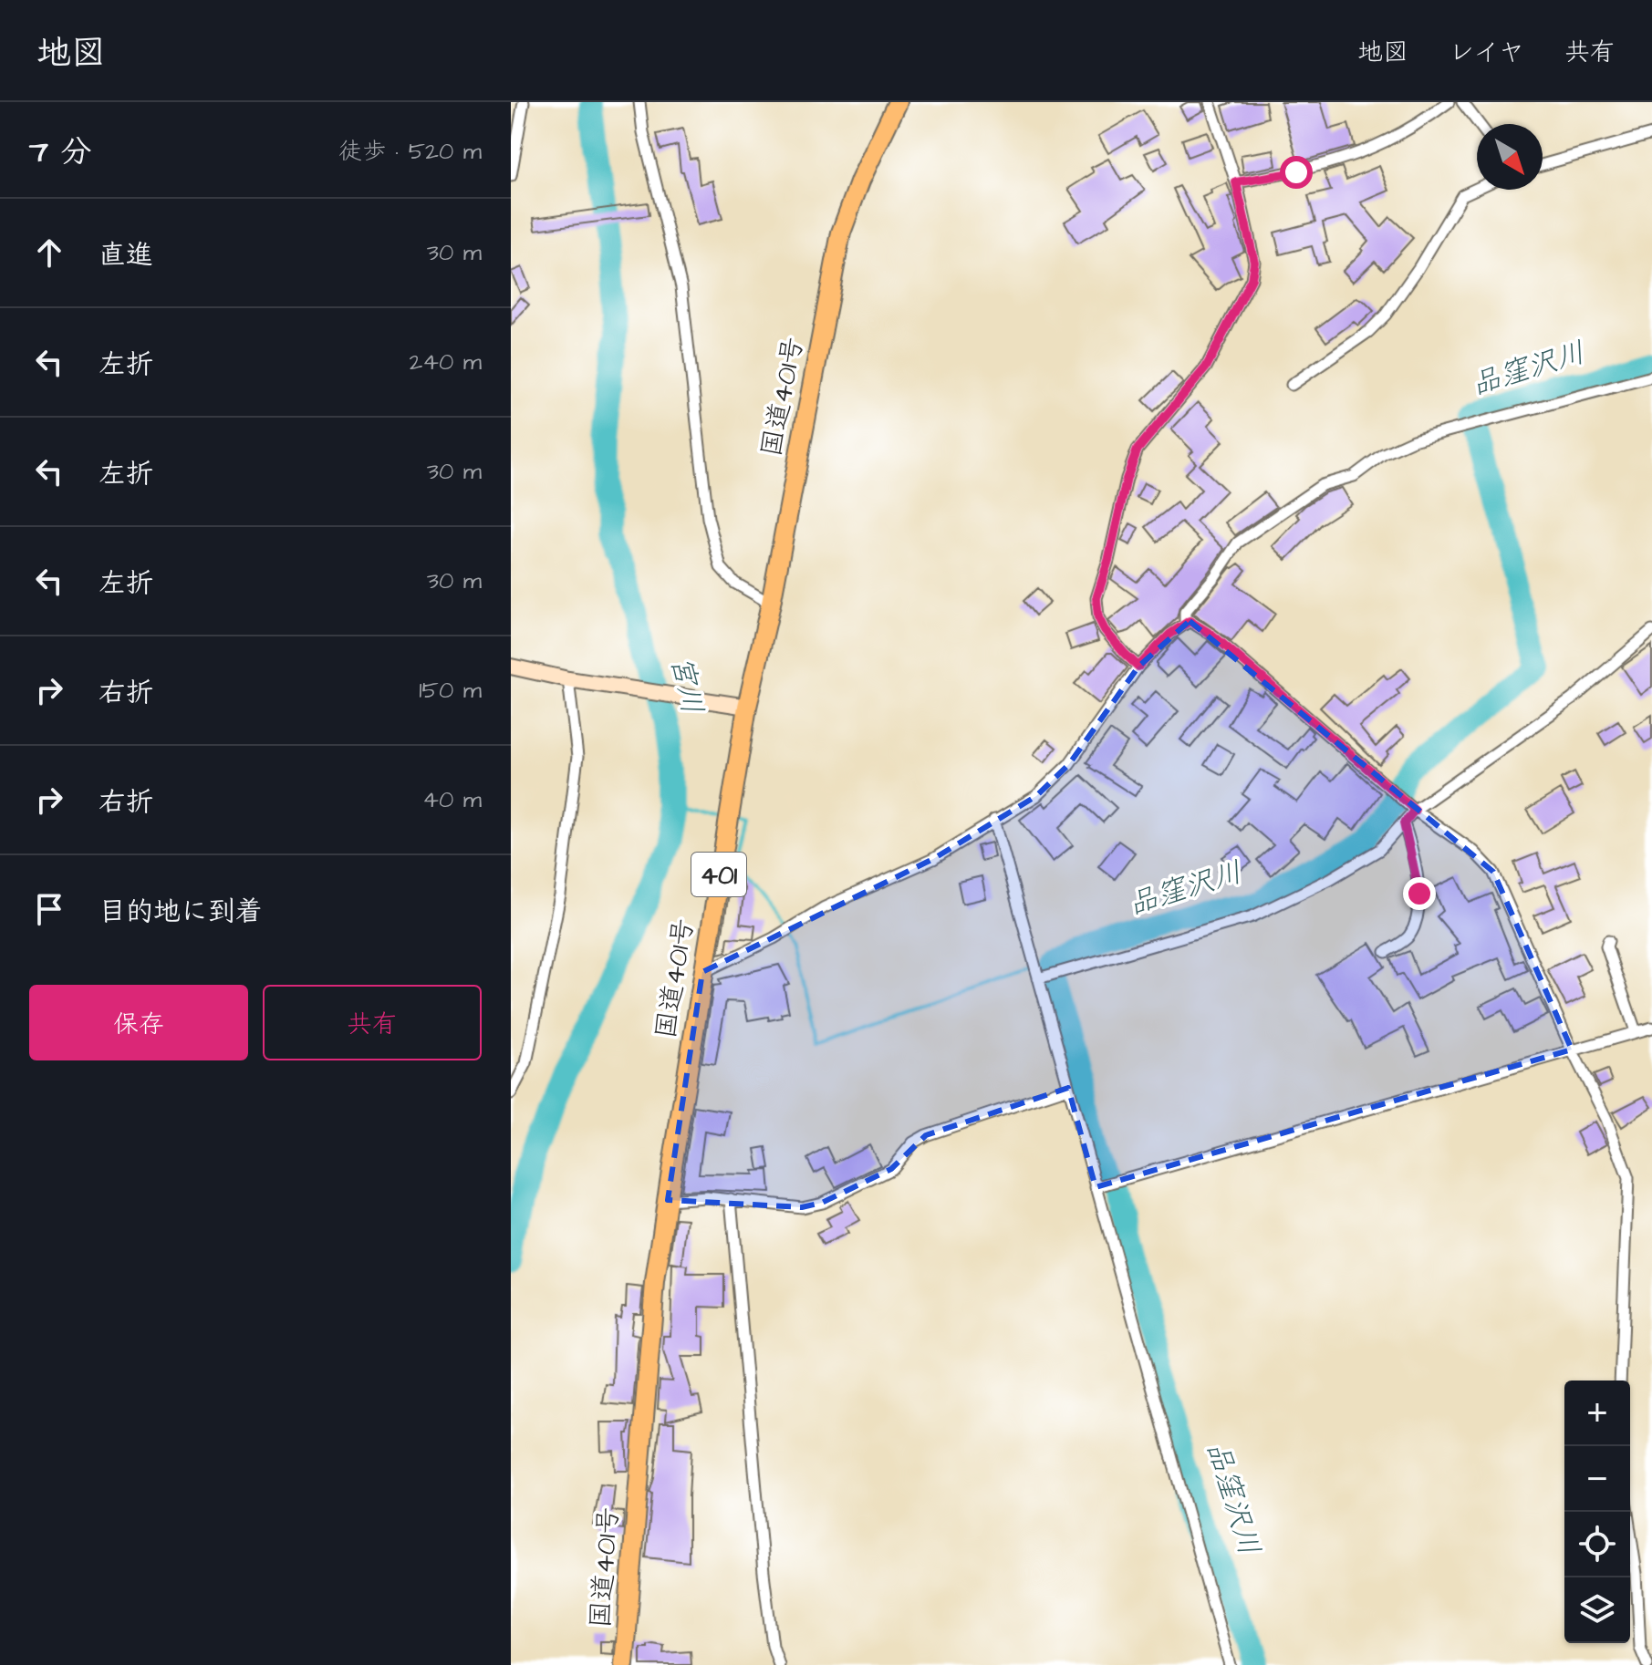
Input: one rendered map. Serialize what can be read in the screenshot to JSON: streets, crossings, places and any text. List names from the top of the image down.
{
  "streets": {
    "highway": ["国道401号", "401"]
  },
  "water": ["品窪沢川", "宮川"],
  "north": "bottom right",
  "page": {
    "header": "地図",
    "nav": ["地図", "レイヤ", "共有"],
    "heading": ["7 分", "徒歩 · 520 m"],
    "list": [
      ["直進", "30 m"],
      ["左折", "240 m"],
      ["左折", "30 m"],
      ["左折", "30 m"],
      ["右折", "150 m"],
      ["右折", "40 m"],
      "目的地に到着"
    ],
    "buttons": ["保存", "共有"],
    "map_buttons": ["+", "−"]
  }
}
